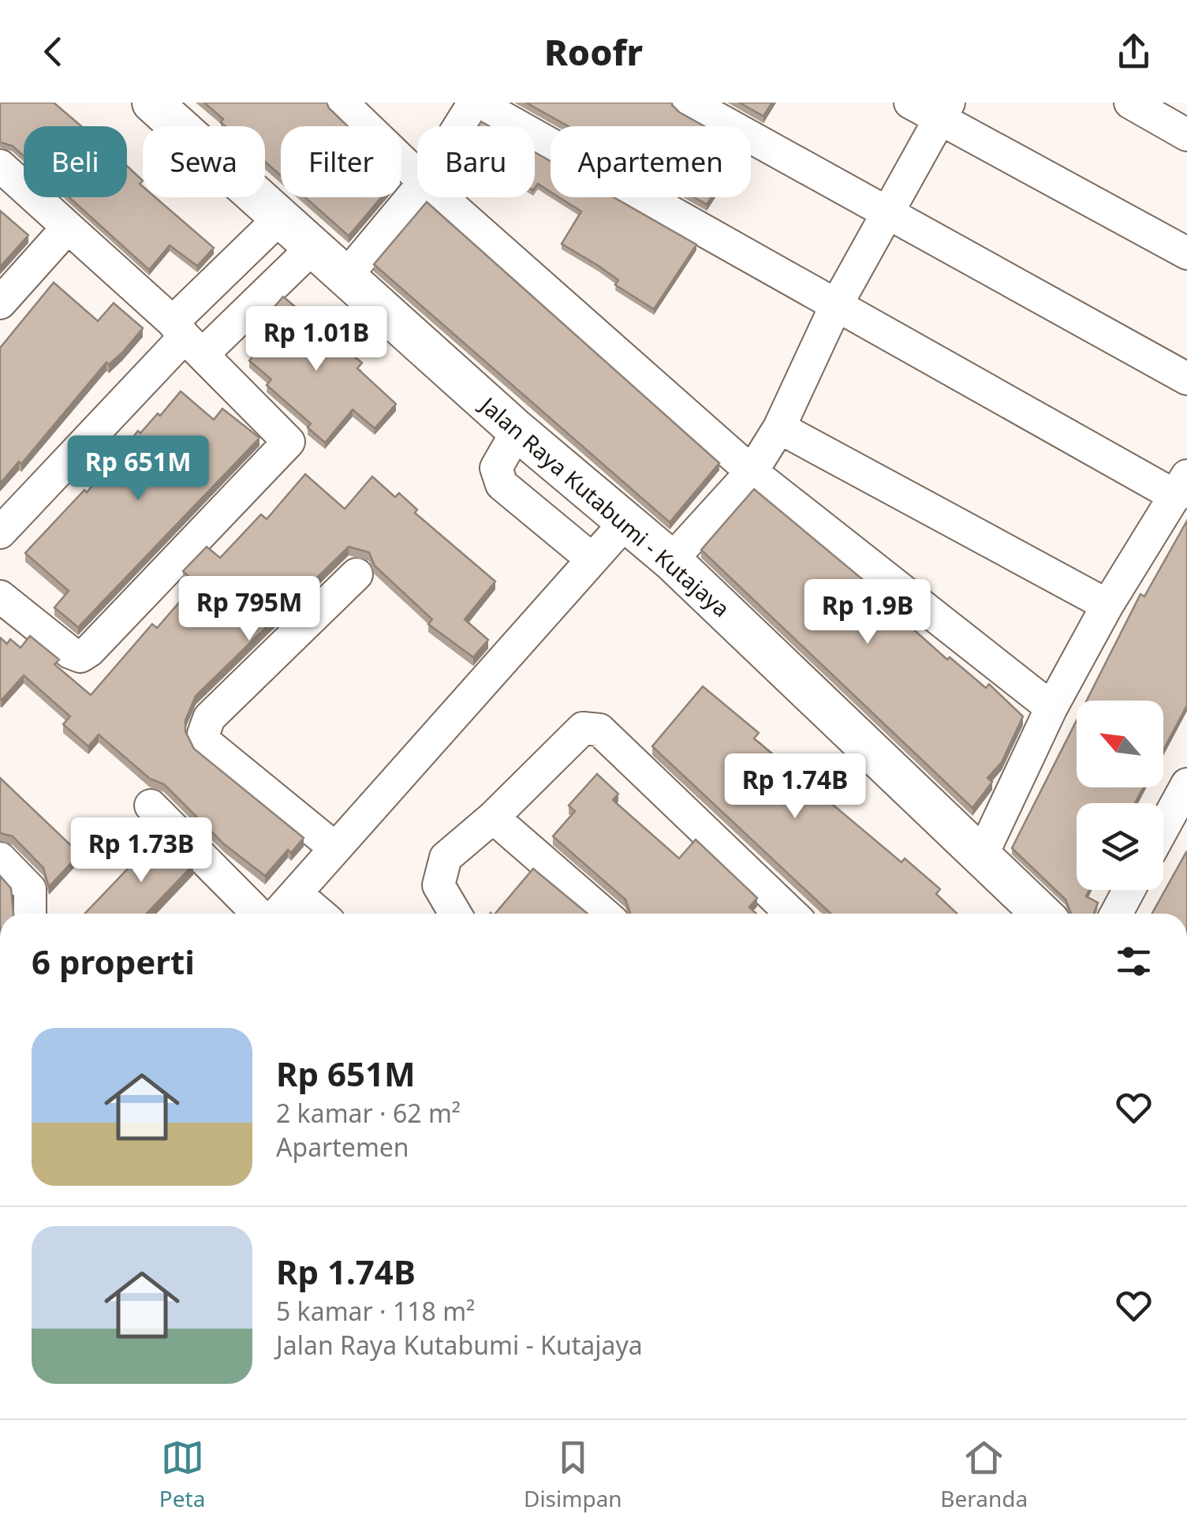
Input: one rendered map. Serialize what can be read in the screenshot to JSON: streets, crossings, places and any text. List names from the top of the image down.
{
  "streets": {
    "street": ["Jalan Raya Kutabumi - Kutajaya"]
  },
  "north": "top left",
  "page": {
    "header": "Roofr",
    "chip": [
      "Beli",
      "Sewa",
      "Filter",
      "Baru",
      "Apartemen"
    ],
    "price": [
      "Rp 1.01B",
      "Rp 651M",
      "Rp 795M",
      "Rp 1.9B",
      "Rp 1.74B",
      "Rp 1.73B"
    ],
    "heading": "6 properti",
    "list": [
      {
        "name": "Rp 651M",
        "note": "2 kamar · 62 m² · Apartemen"
      },
      {
        "name": "Rp 1.74B",
        "note": "5 kamar · 118 m² · Jalan Raya Kutabumi - Kutajaya"
      }
    ],
    "tabs": ["Peta", "Disimpan", "Beranda"]
  }
}
